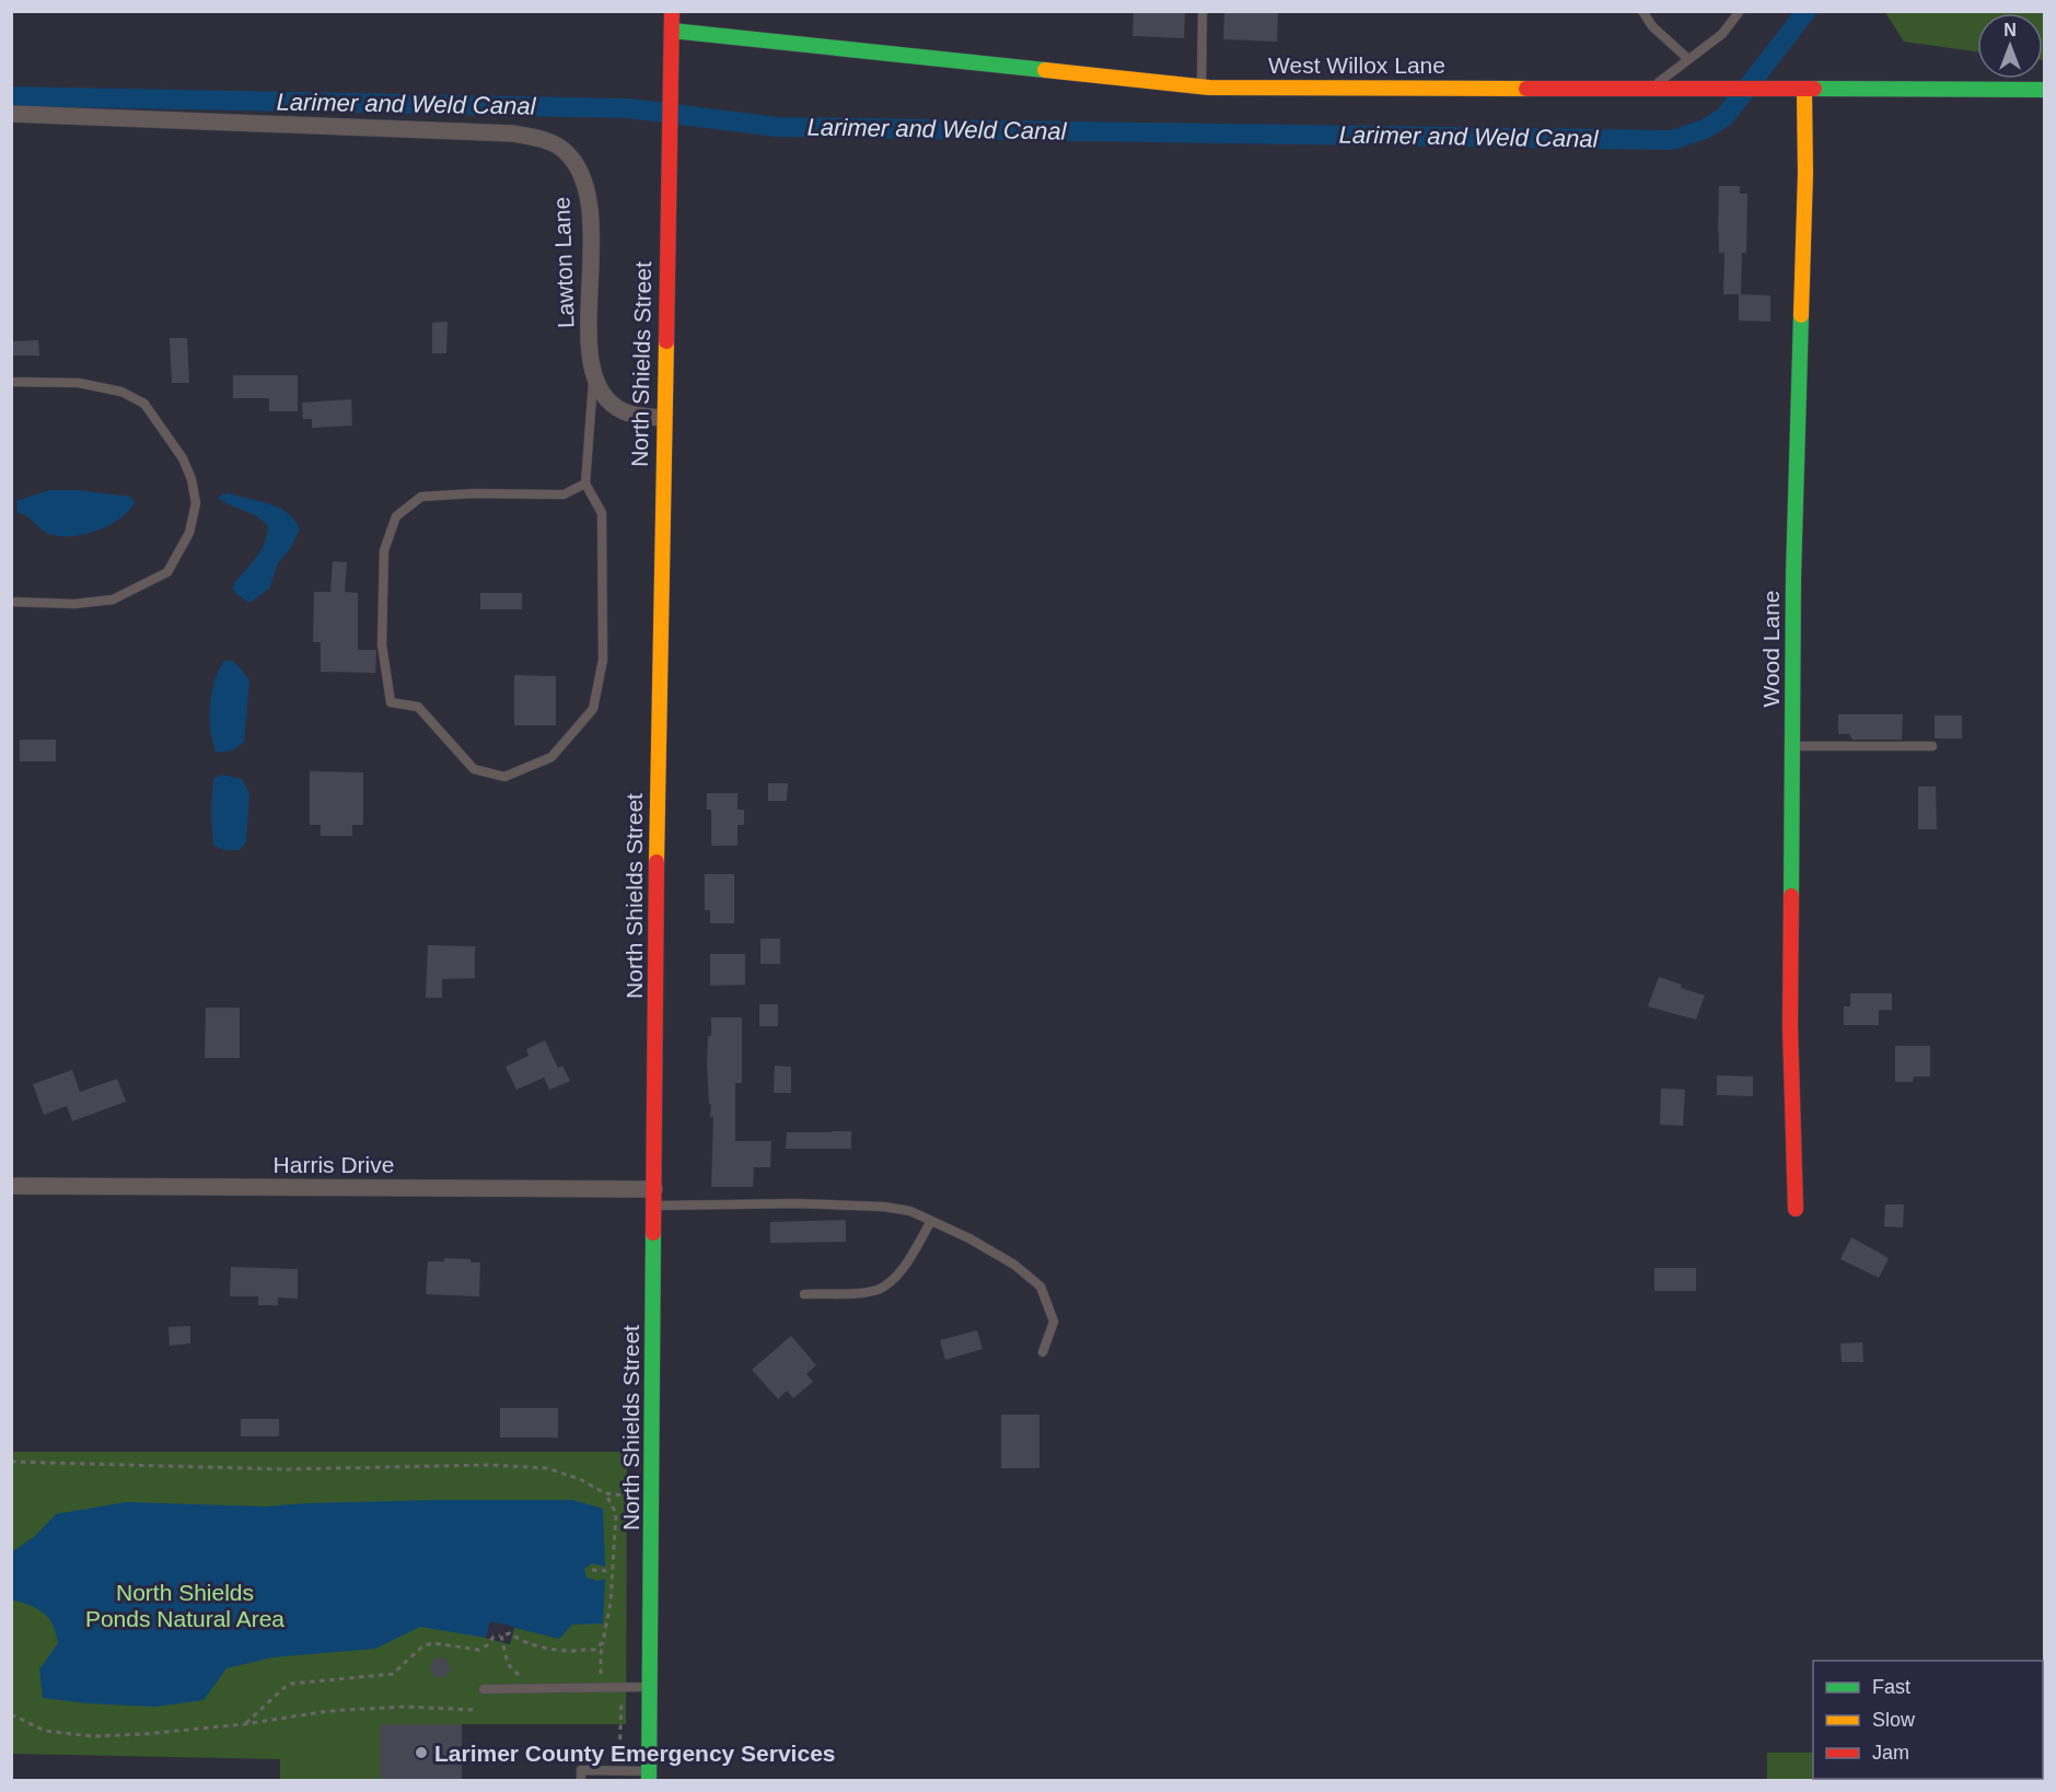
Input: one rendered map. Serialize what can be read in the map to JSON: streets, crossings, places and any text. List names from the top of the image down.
{
  "streets": {
    "main road": ["West Willox Lane", "North Shields Street", "Wood Lane"],
    "street": ["Lawton Lane", "Harris Drive"]
  },
  "crossings": [
    ["West Willox Lane", "North Shields Street"],
    ["West Willox Lane", "Wood Lane"],
    ["Lawton Lane", "North Shields Street"],
    ["North Shields Street", "Harris Drive"]
  ],
  "water": ["Larimer and Weld Canal"],
  "parks": ["North Shields Ponds Natural Area"],
  "places": ["Larimer County Emergency Services"],
  "legend": ["Fast", "Slow", "Jam"],
  "north": "top"
}
